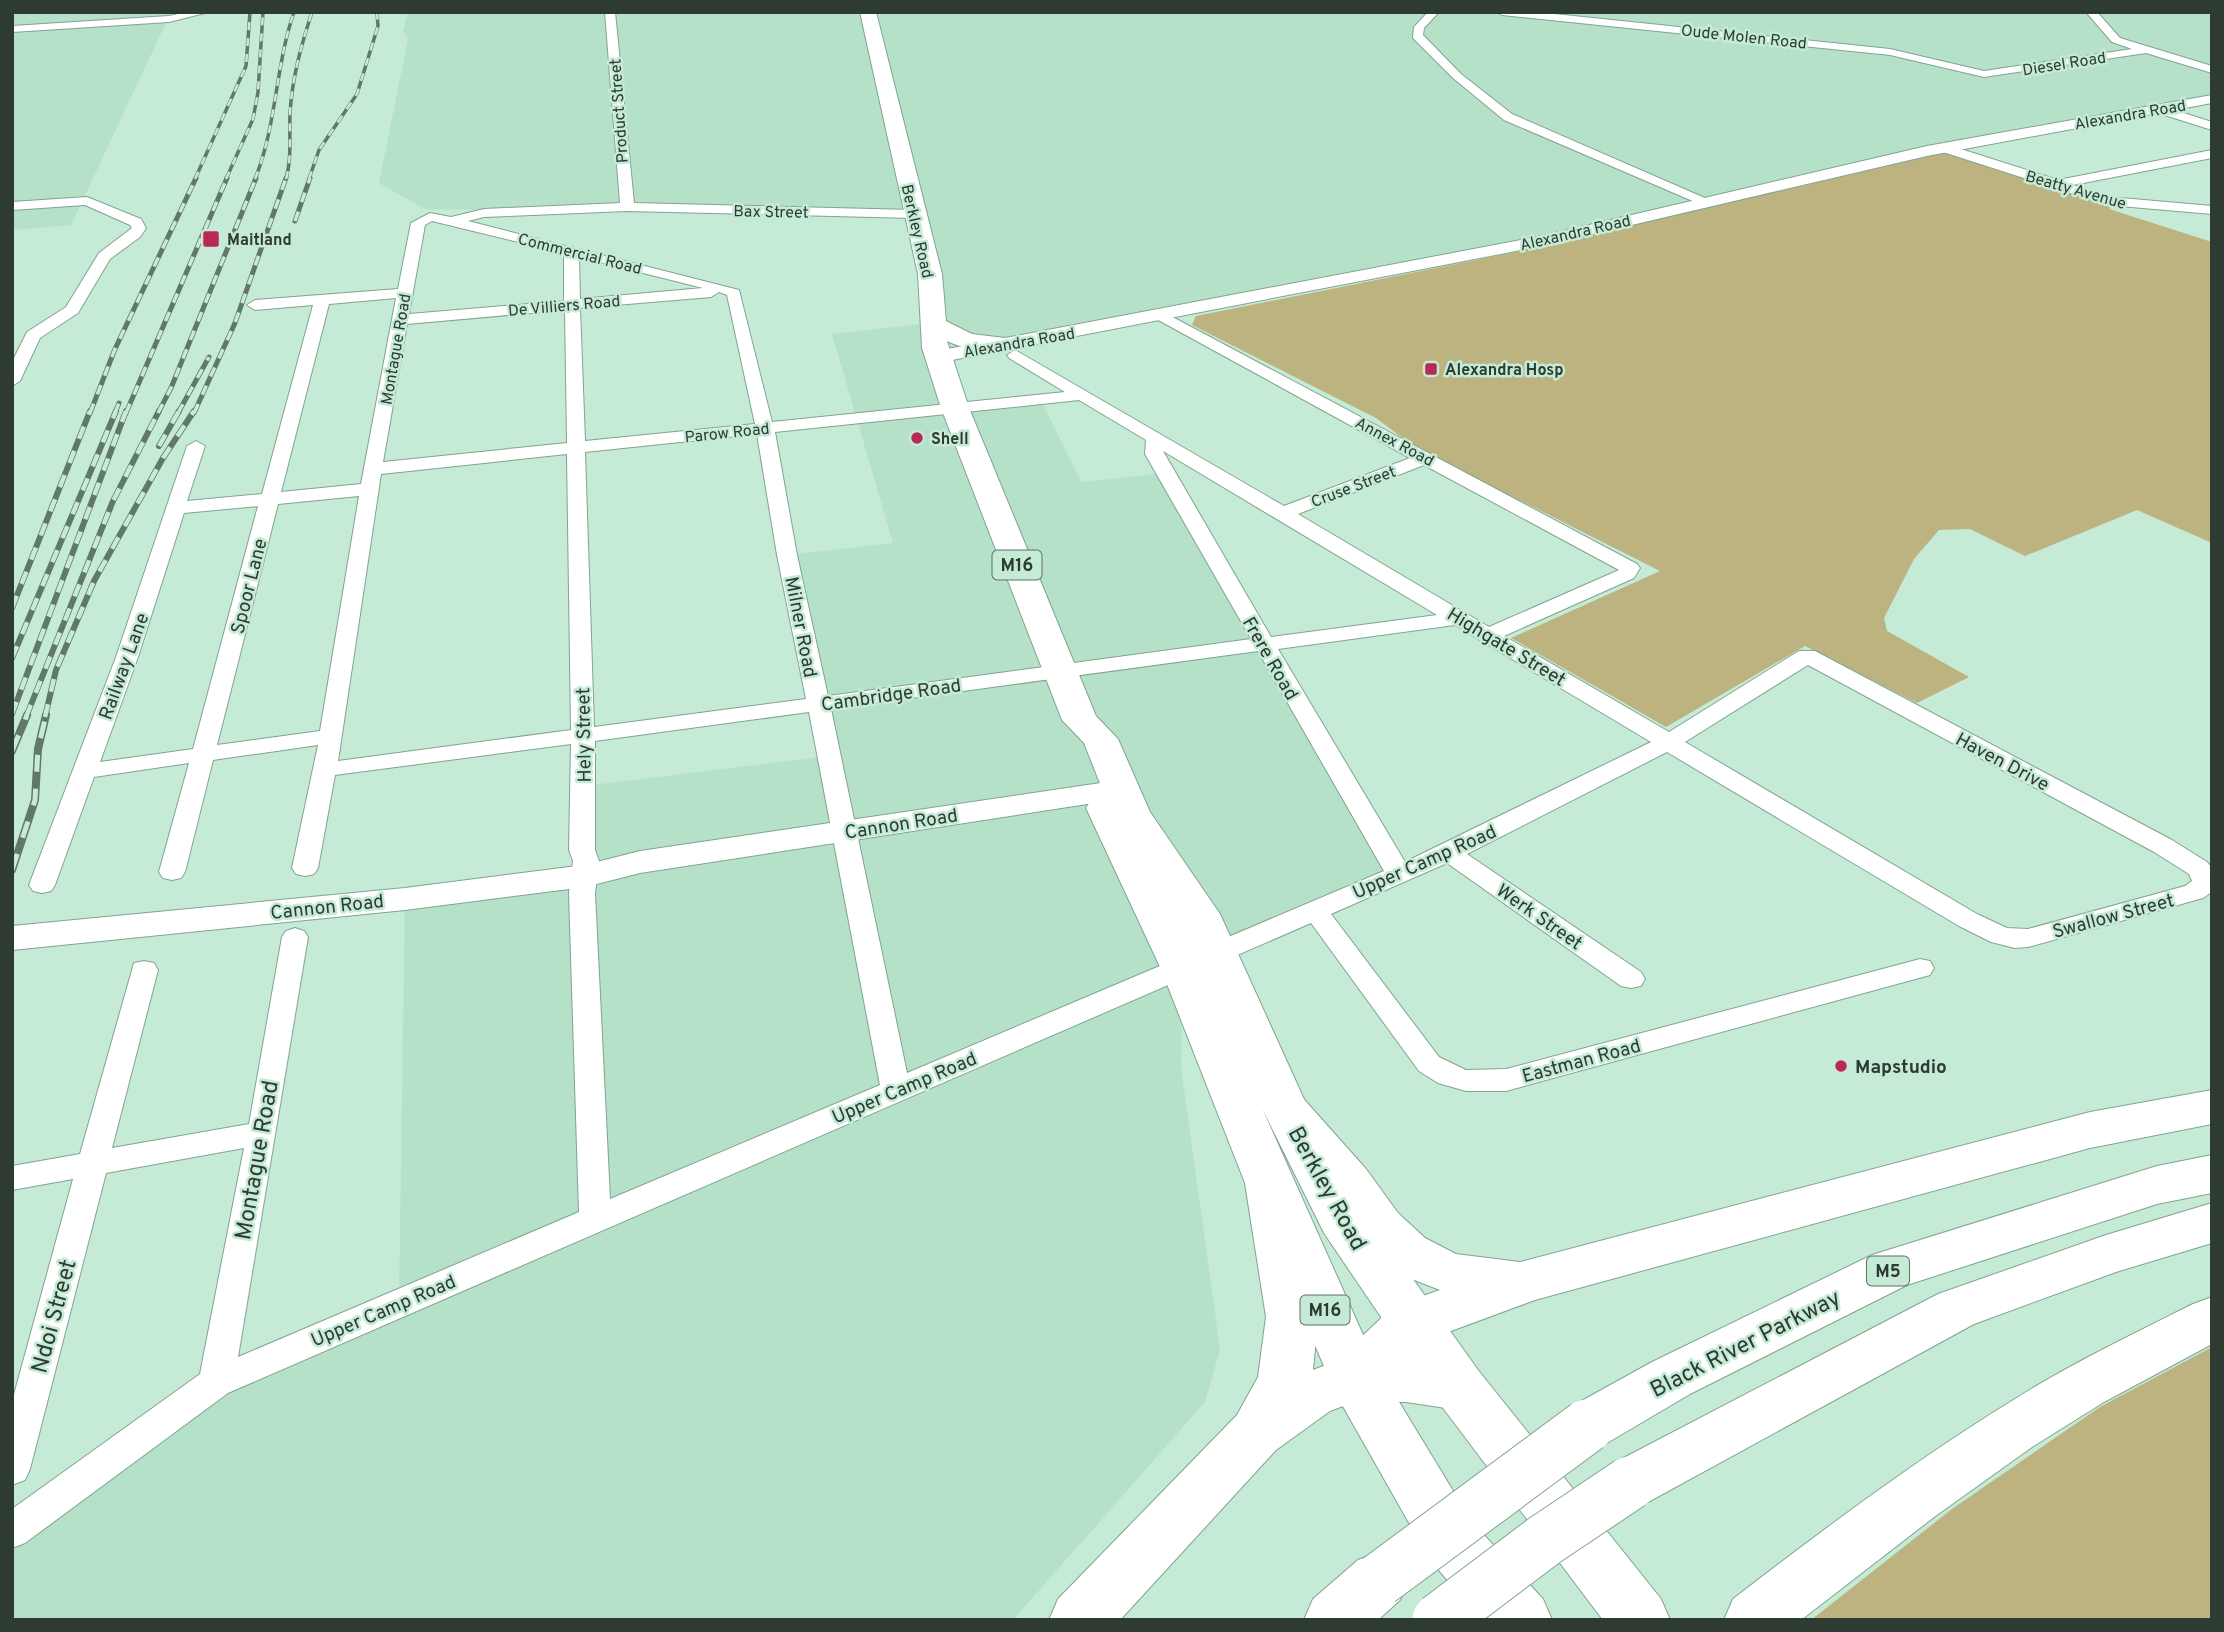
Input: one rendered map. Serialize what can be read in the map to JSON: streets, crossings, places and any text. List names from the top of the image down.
{
  "streets": {
    "main road": [
      "Berkley Road",
      "M16",
      "Cannon Road",
      "M5",
      "Black River Parkway"
    ],
    "street": [
      "Oude Molen Road",
      "Diesel Road",
      "Product Street",
      "Alexandra Road",
      "Beatty Avenue",
      "Bax Street",
      "Commercial Road",
      "De Villiers Road",
      "Montague Road",
      "Parow Road",
      "Annex Road",
      "Cruse Street",
      "Spoor Lane",
      "Milner Road",
      "Highgate Street",
      "Frere Road",
      "Railway Lane",
      "Cambridge Road",
      "Hely Street",
      "Haven Drive",
      "Upper Camp Road",
      "Swallow Street",
      "Werk Street",
      "Eastman Road",
      "Ndoi Street"
    ]
  },
  "crossings": [
    ["Oude Molen Road", "Diesel Road"],
    ["Product Street", "Bax Street"],
    ["Alexandra Road", "Beatty Avenue"],
    ["Alexandra Road", "Berkley Road"],
    ["Alexandra Road", "Annex Road"],
    ["Alexandra Road", "Highgate Street"],
    ["Bax Street", "Berkley Road"],
    ["Bax Street", "Commercial Road"],
    ["Berkley Road", "Parow Road"],
    ["Berkley Road", "Cambridge Road"],
    ["Berkley Road", "Cannon Road"],
    ["Berkley Road", "Upper Camp Road"],
    ["Commercial Road", "De Villiers Road"],
    ["Commercial Road", "Montague Road"],
    ["Commercial Road", "Milner Road"],
    ["Commercial Road", "Hely Street"],
    ["De Villiers Road", "Montague Road"],
    ["De Villiers Road", "Milner Road"],
    ["De Villiers Road", "Hely Street"],
    ["Montague Road", "Parow Road"],
    ["Montague Road", "Cambridge Road"],
    ["Montague Road", "Upper Camp Road"],
    ["Parow Road", "Milner Road"],
    ["Parow Road", "Highgate Street"],
    ["Parow Road", "Hely Street"],
    ["Annex Road", "Cruse Street"],
    ["Annex Road", "Highgate Street"],
    ["Cruse Street", "Highgate Street"],
    ["Milner Road", "Cambridge Road"],
    ["Milner Road", "Cannon Road"],
    ["Milner Road", "Upper Camp Road"],
    ["Highgate Street", "Frere Road"],
    ["Highgate Street", "Cambridge Road"],
    ["Highgate Street", "Upper Camp Road"],
    ["Highgate Street", "Swallow Street"],
    ["Frere Road", "Cambridge Road"],
    ["Frere Road", "Upper Camp Road"],
    ["Cambridge Road", "Hely Street"],
    ["Hely Street", "Cannon Road"],
    ["Hely Street", "Upper Camp Road"],
    ["Haven Drive", "Upper Camp Road"],
    ["Haven Drive", "Swallow Street"],
    ["Upper Camp Road", "Werk Street"],
    ["Upper Camp Road", "Eastman Road"]
  ],
  "places": {
    "transit": ["Maitland", "Alexandra Hosp"],
    "other": ["Shell", "Mapstudio"]
  }
}
